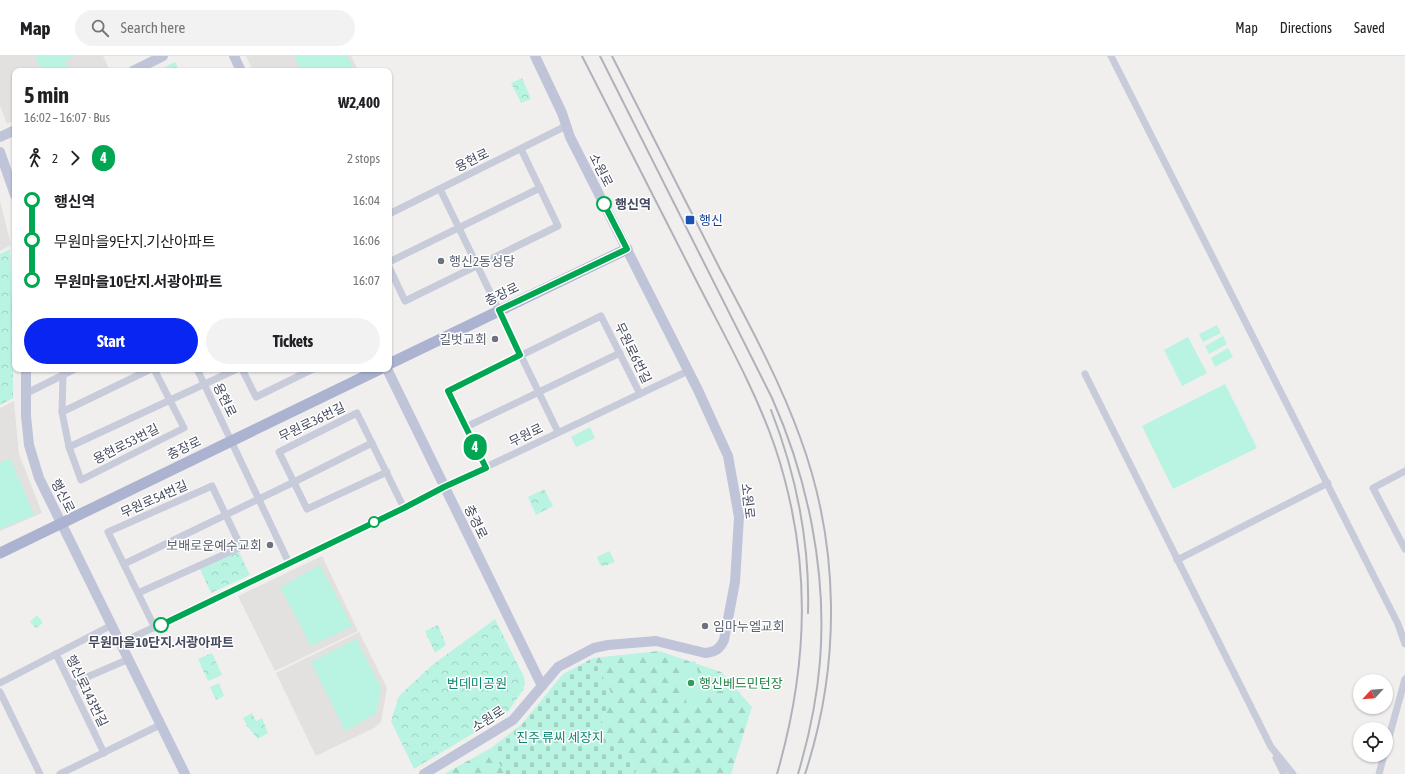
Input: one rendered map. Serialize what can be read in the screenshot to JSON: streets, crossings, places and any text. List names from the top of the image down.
{
  "streets": {
    "main road": [
      "소원로",
      "충장로",
      "행신로",
      "충경로"
    ],
    "street": [
      "용현로",
      "무원로6번길",
      "무원로36번길",
      "무원로",
      "용현로53번길",
      "무원로54번길",
      "행신로143번길"
    ]
  },
  "crossings": [
    ["용현로", "소원로"],
    ["용현로", "충장로"],
    ["용현로", "용현로53번길"],
    ["소원로", "충장로"],
    ["소원로", "무원로"],
    ["소원로", "충경로"],
    ["충장로", "행신로"],
    ["무원로6번길", "무원로"],
    ["무원로36번길", "무원로"],
    ["무원로", "행신로"],
    ["무원로", "무원로54번길"],
    ["무원로", "충경로"]
  ],
  "parks": ["번데미공원", "진주 류씨 세장지"],
  "places": {
    "other": [
      "행신역",
      "행신2동성당",
      "길벗교회",
      "보배로운예수교회",
      "무원마을10단지.서광아파트",
      "임마누엘교회",
      "행신베드민턴장"
    ],
    "transit": ["행신"]
  },
  "lines": ["bus line 4"],
  "north": "bottom left",
  "page": {
    "header": "Map",
    "search": "Search here",
    "nav": ["Map", "Directions", "Saved"],
    "on_map": "4",
    "heading": ["5 min", "16:02 – 16:07 · Bus", "₩2,400"],
    "legs": ["2", "4", "2 stops"],
    "list": [
      {
        "name": "행신역",
        "value": "16:04"
      },
      {
        "name": "무원마을9단지.기산아파트",
        "value": "16:06"
      },
      {
        "name": "무원마을10단지.서광아파트",
        "value": "16:07"
      }
    ],
    "buttons": ["Start", "Tickets"]
  }
}
